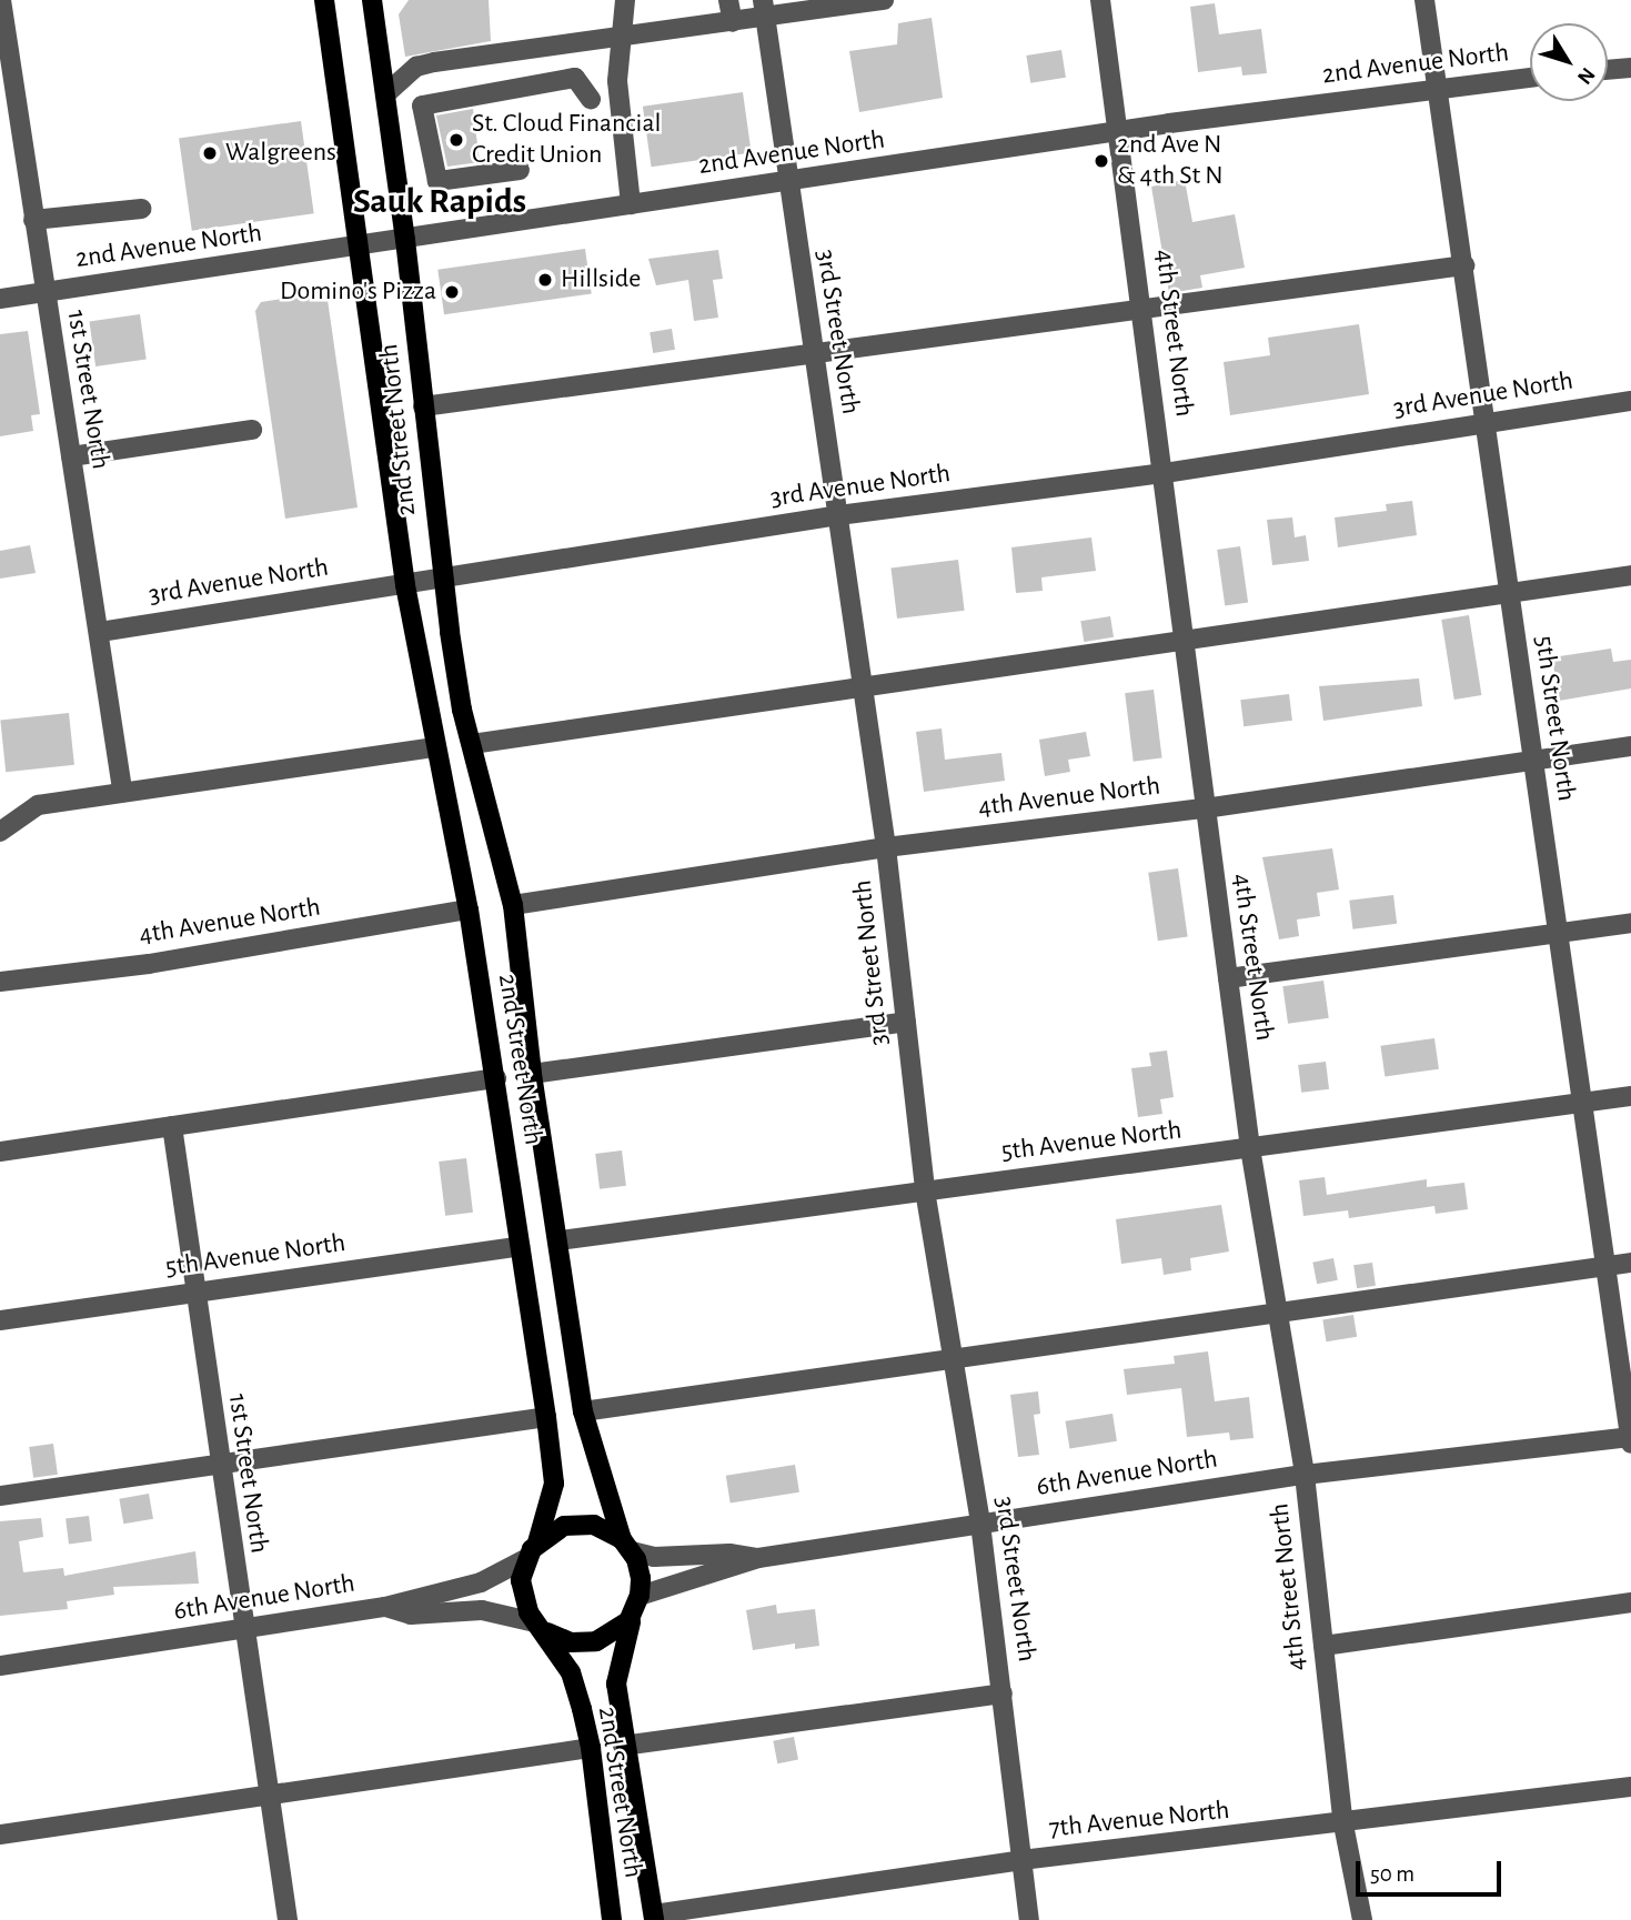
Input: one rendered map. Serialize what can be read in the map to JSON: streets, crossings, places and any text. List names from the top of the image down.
{
  "streets": {
    "main road": ["2nd Street North"],
    "street": [
      "2nd Avenue North",
      "3rd Street North",
      "4th Street North",
      "1st Street North",
      "3rd Avenue North",
      "5th Street North",
      "4th Avenue North",
      "5th Avenue North",
      "6th Avenue North",
      "7th Avenue North"
    ]
  },
  "crossings": [
    ["2nd Avenue North", "3rd Street North"],
    ["2nd Avenue North", "4th Street North"],
    ["2nd Avenue North", "1st Street North"],
    ["2nd Avenue North", "2nd Street North"],
    ["2nd Avenue North", "5th Street North"],
    ["3rd Street North", "3rd Avenue North"],
    ["3rd Street North", "4th Avenue North"],
    ["3rd Street North", "5th Avenue North"],
    ["3rd Street North", "6th Avenue North"],
    ["3rd Street North", "7th Avenue North"],
    ["4th Street North", "3rd Avenue North"],
    ["4th Street North", "4th Avenue North"],
    ["4th Street North", "5th Avenue North"],
    ["4th Street North", "6th Avenue North"],
    ["4th Street North", "7th Avenue North"],
    ["1st Street North", "3rd Avenue North"],
    ["1st Street North", "5th Avenue North"],
    ["1st Street North", "6th Avenue North"],
    ["3rd Avenue North", "2nd Street North"],
    ["3rd Avenue North", "5th Street North"],
    ["2nd Street North", "4th Avenue North"],
    ["2nd Street North", "5th Avenue North"],
    ["2nd Street North", "6th Avenue North"],
    ["5th Street North", "4th Avenue North"],
    ["5th Street North", "5th Avenue North"],
    ["5th Street North", "6th Avenue North"]
  ],
  "districts": ["Sauk Rapids"],
  "places": [
    "St. Cloud Financial Credit Union",
    "Walgreens",
    "2nd Ave N & 4th St N",
    "Hillside",
    "Domino's Pizza"
  ],
  "scale_bar": "50 m",
  "north": "bottom right"
}
